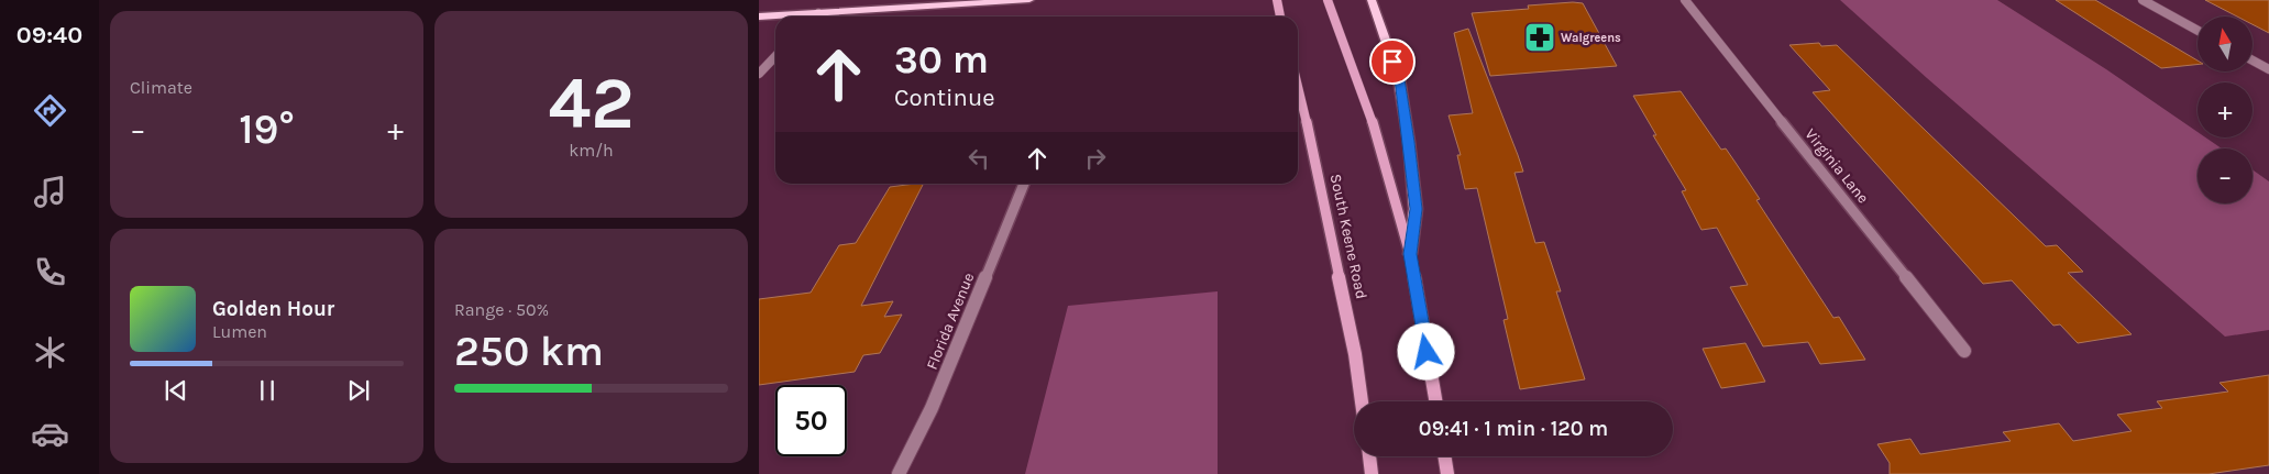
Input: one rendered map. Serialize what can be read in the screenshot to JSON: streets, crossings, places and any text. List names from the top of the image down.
{
  "streets": {
    "main road": ["South Keene Road"],
    "street": ["Virginia Lane", "Florida Avenue"]
  },
  "places": {
    "pharmacy": ["Walgreens"]
  },
  "north": "top",
  "page": {
    "tabs": "09:40",
    "tile": [
      "Climate",
      ["42", "km/h"],
      ["Range · 50%", "250 km"]
    ],
    "map_buttons": ["+", "−"],
    "turn": ["30 m", "Continue"],
    "heat": ["−", "19°", "+"],
    "song": ["Golden Hour", "Lumen"],
    "limit": "50",
    "trip": "09:41 · 1 min · 120 m"
  }
}
